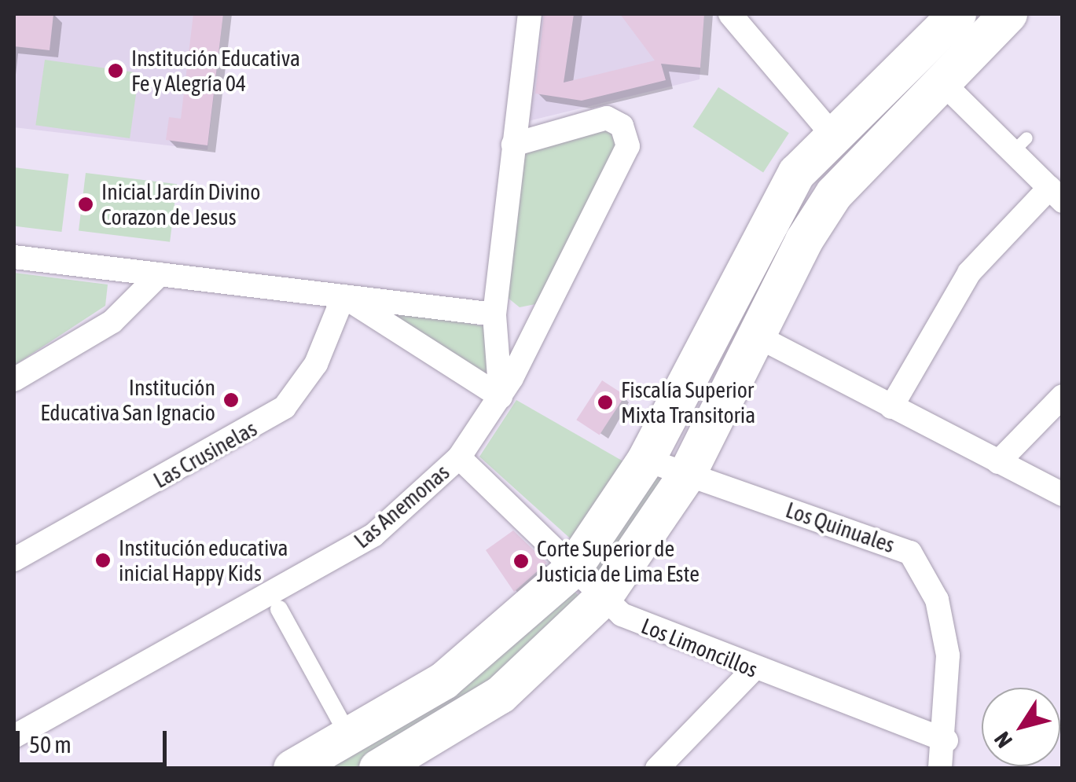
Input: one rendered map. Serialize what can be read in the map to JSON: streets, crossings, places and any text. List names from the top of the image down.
{
  "streets": {
    "street": [
      "Las Crusinelas",
      "Las Anemonas",
      "Los Quinuales",
      "Los Limoncillos"
    ]
  },
  "crossings": [
    ["Las Anemonas", "Los Limoncillos"],
    ["Los Quinuales", "Los Limoncillos"]
  ],
  "places": [
    "Institución Educativa Fe y Alegría 04",
    "Inicial Jardín Divino Corazon de Jesus",
    "Institución Educativa San Ignacio",
    "Fiscalía Superior Mixta Transitoria",
    "Institución educativa inicial Happy Kids",
    "Corte Superior de Justicia de Lima Este"
  ],
  "scale_bar": "50 m",
  "north": "bottom left"
}
